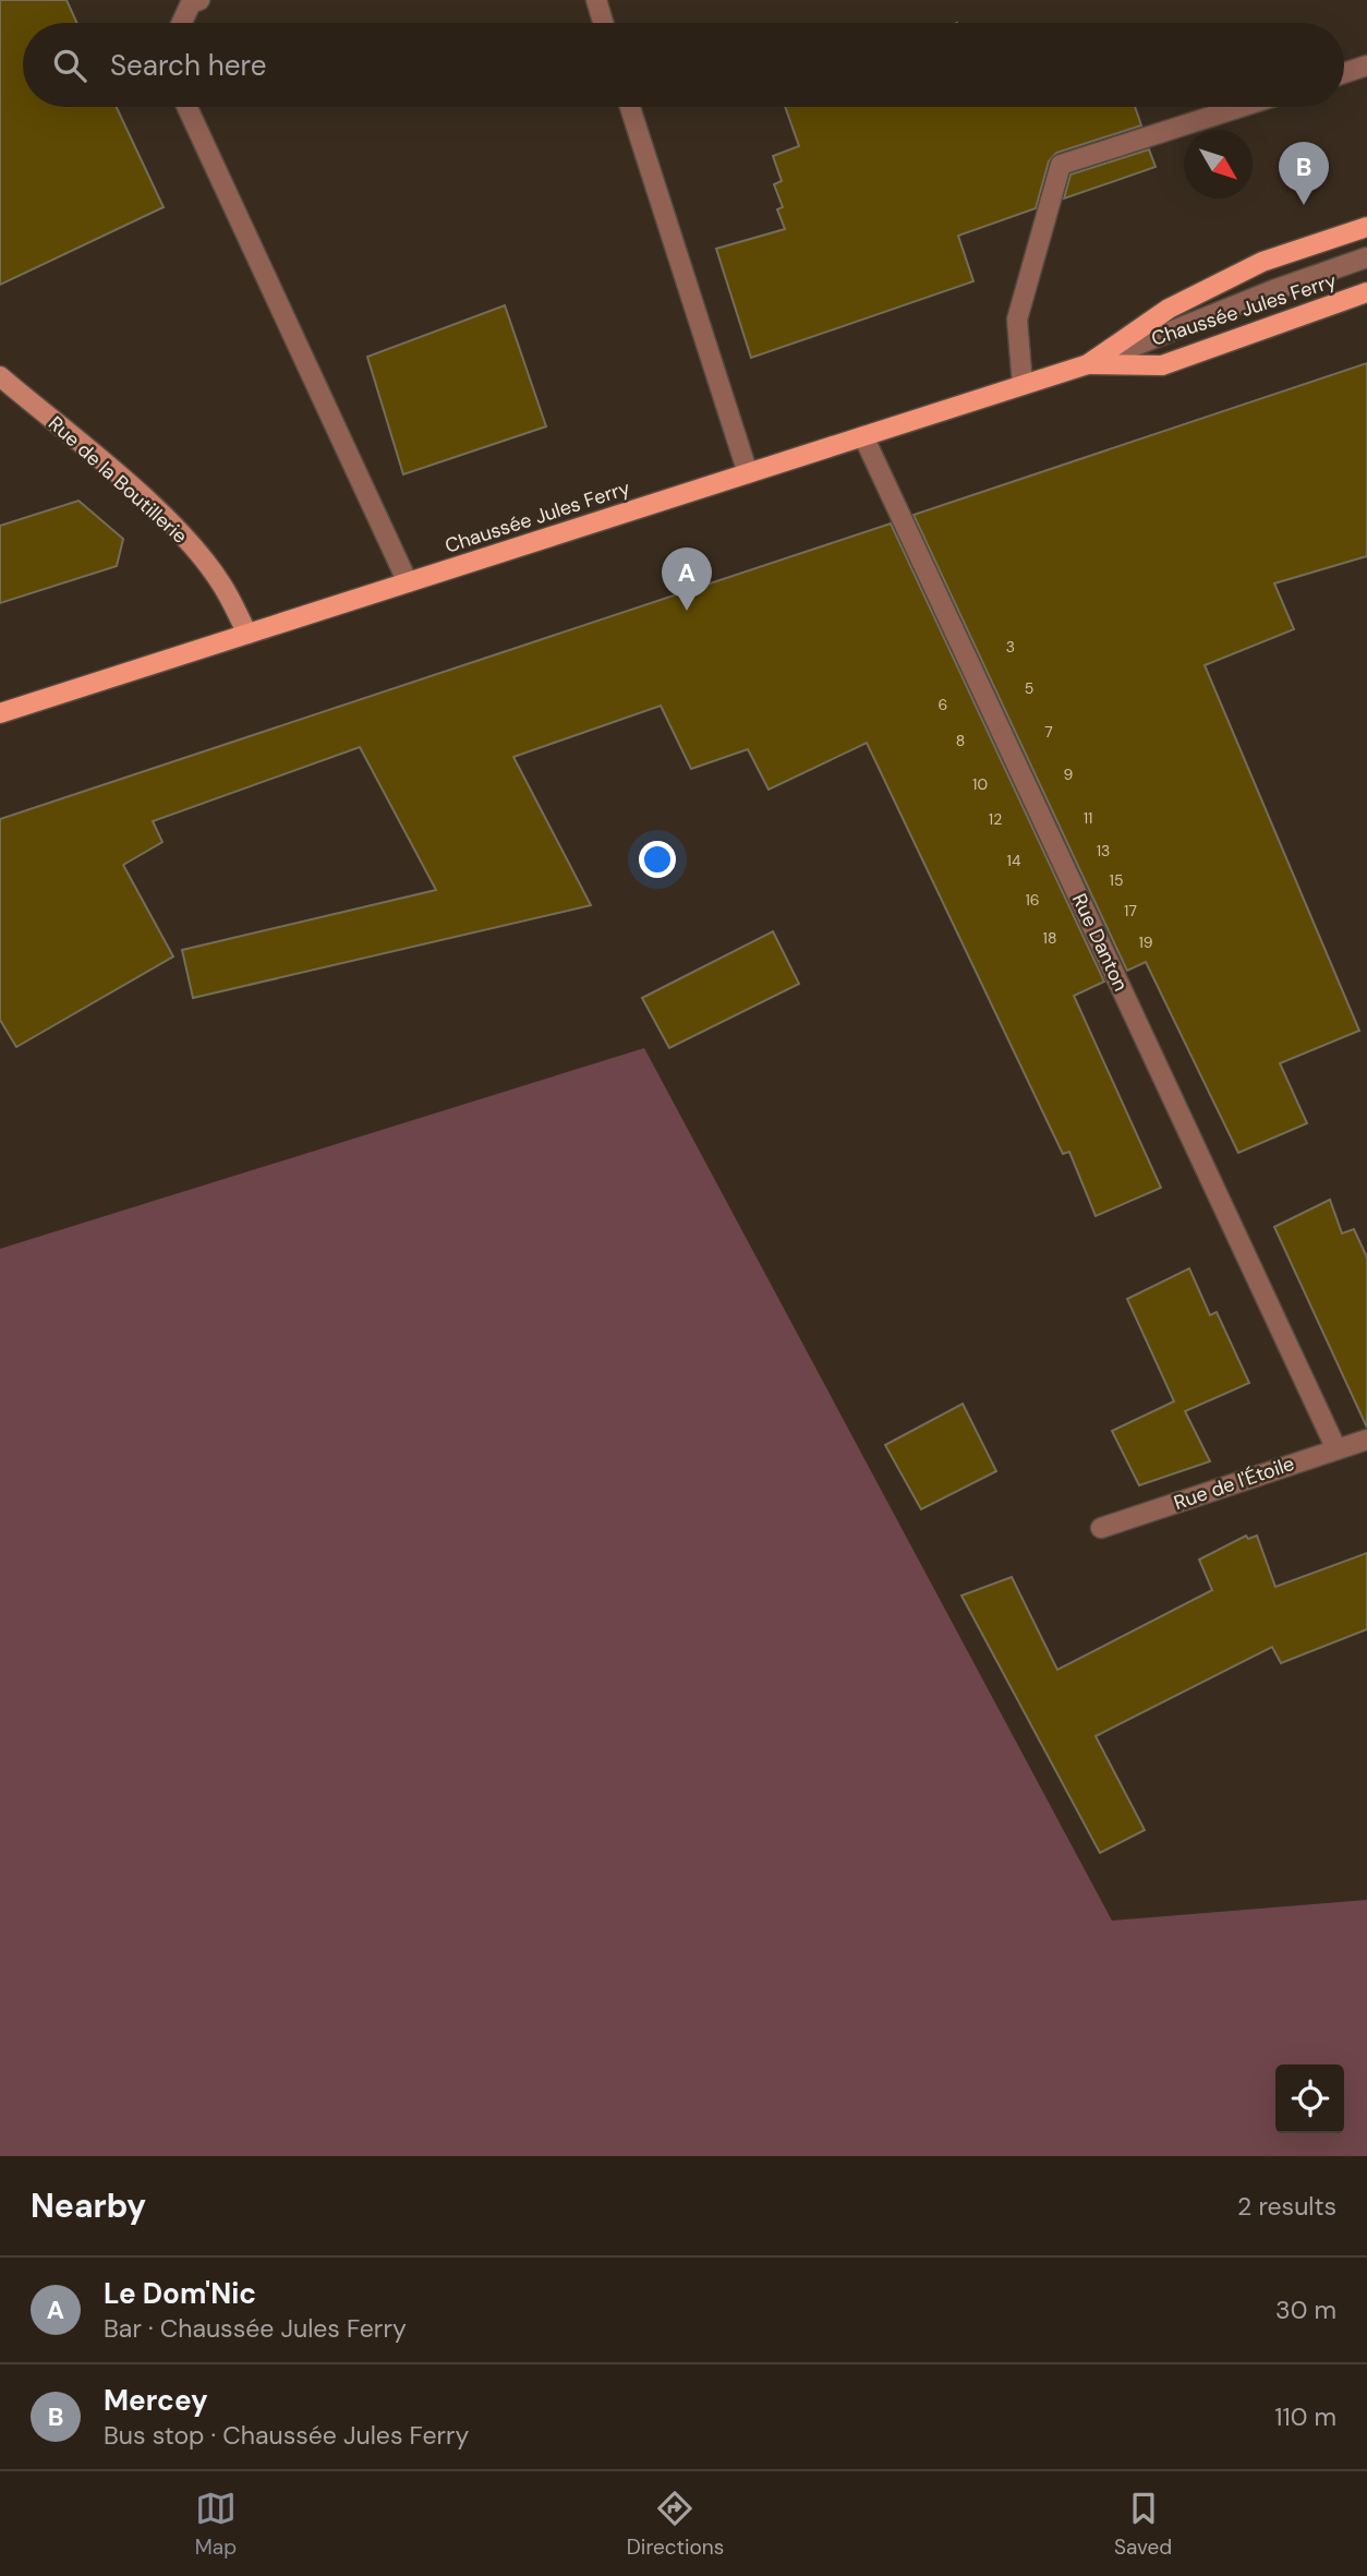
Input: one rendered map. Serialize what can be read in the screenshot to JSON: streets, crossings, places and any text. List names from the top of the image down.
{
  "streets": {
    "main road": ["Chaussée Jules Ferry"],
    "street": ["Rue de la Boutillerie", "Rue Danton", "Rue de l'Étoile"]
  },
  "crossings": [
    ["Chaussée Jules Ferry", "Rue de la Boutillerie"],
    ["Chaussée Jules Ferry", "Rue Danton"],
    ["Rue Danton", "Rue de l'Étoile"]
  ],
  "house_numbers": [
    "3",
    "5",
    "6",
    "7",
    "8",
    "9",
    "10",
    "11",
    "12",
    "13",
    "14",
    "15",
    "16",
    "17",
    "18",
    "19"
  ],
  "north": "bottom right",
  "page": {
    "search": "Search here",
    "pins": ["B", "A"],
    "heading": ["Nearby", "2 results"],
    "list": [
      {
        "mark": "A",
        "name": "Le Dom'Nic",
        "note": "Bar · Chaussée Jules Ferry",
        "value": "30 m"
      },
      {
        "mark": "B",
        "name": "Mercey",
        "note": "Bus stop · Chaussée Jules Ferry",
        "value": "110 m"
      }
    ],
    "nav": ["Map", "Directions", "Saved"]
  }
}
